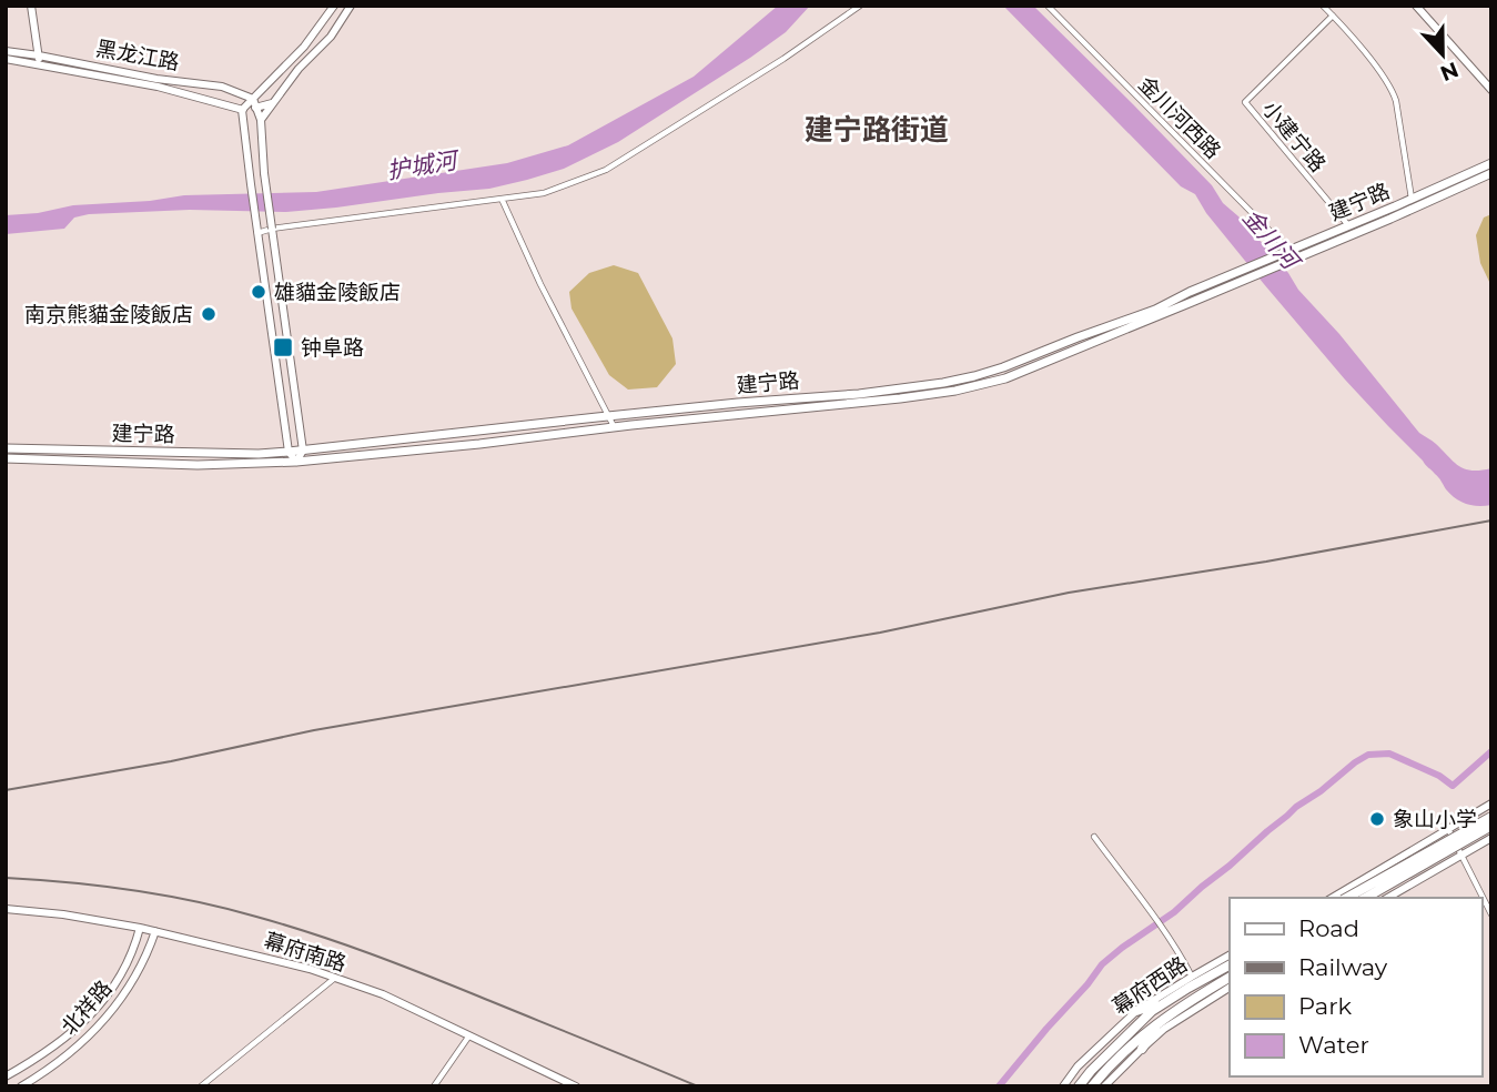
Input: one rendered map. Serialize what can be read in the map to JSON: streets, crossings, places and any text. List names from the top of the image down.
{
  "streets": {
    "highway": ["幕府西路"],
    "main road": ["建宁路"],
    "street": [
      "黑龙江路",
      "金川河西路",
      "小建宁路",
      "幕府南路",
      "北祥路"
    ]
  },
  "crossings": [
    ["金川河西路", "建宁路"],
    ["小建宁路", "建宁路"],
    ["幕府南路", "北祥路"]
  ],
  "districts": ["建宁路街道"],
  "water": ["护城河", "金川河"],
  "places": {
    "other": ["雄貓金陵飯店", "南京熊貓金陵飯店", "象山小学"],
    "transit": ["钟阜路"]
  },
  "legend": [
    "Road",
    "Railway",
    "Park",
    "Water"
  ],
  "north": "bottom"
}
